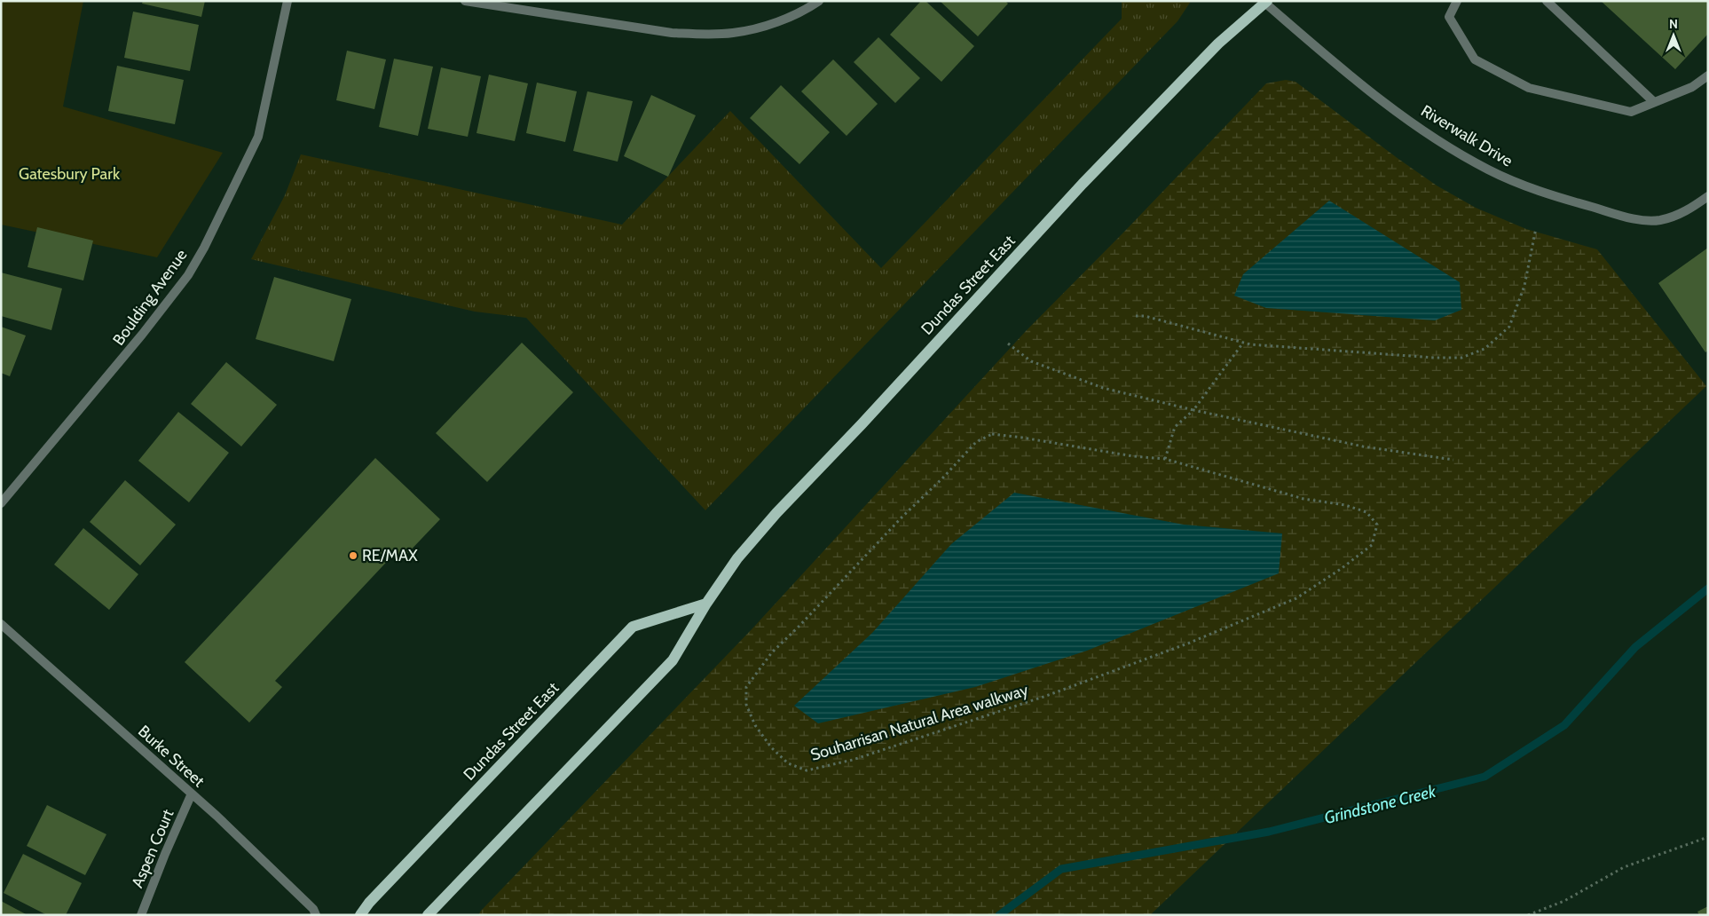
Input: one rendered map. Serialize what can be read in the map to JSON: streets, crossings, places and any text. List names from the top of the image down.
{
  "streets": {
    "main road": ["Dundas Street East"],
    "street": [
      "Riverwalk Drive",
      "Boulding Avenue",
      "Burke Street",
      "Aspen Court"
    ],
    "path": ["Souharrisan Natural Area walkway"]
  },
  "crossings": [
    ["Riverwalk Drive", "Dundas Street East"],
    ["Burke Street", "Aspen Court"]
  ],
  "water": ["Grindstone Creek"],
  "parks": ["Gatesbury Park"],
  "places": ["RE/MAX"],
  "north": "top"
}
